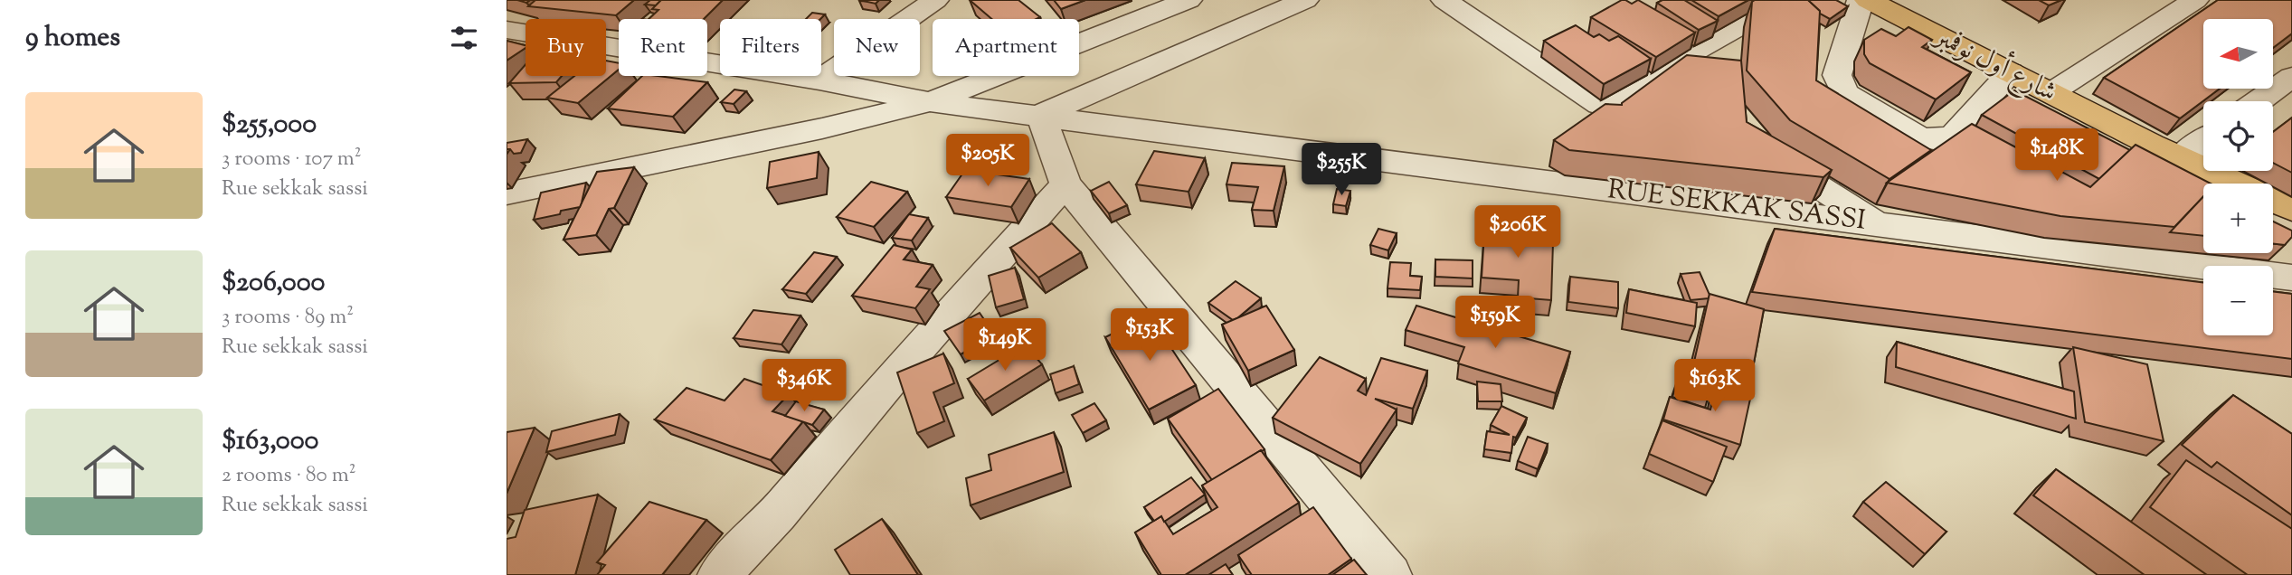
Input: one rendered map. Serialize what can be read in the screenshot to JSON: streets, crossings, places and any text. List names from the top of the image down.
{
  "streets": {
    "main road": ["شارع أول نوفمبر"],
    "street": ["RUE SEKKAK SASSI"]
  },
  "north": "left",
  "page": {
    "heading": "9 homes",
    "map_buttons": ["+", "−"],
    "chip": [
      "Buy",
      "Rent",
      "Filters",
      "New",
      "Apartment"
    ],
    "list": [
      {
        "name": "$255,000",
        "note": "3 rooms · 107 m² · Rue sekkak sassi"
      },
      {
        "name": "$206,000",
        "note": "3 rooms · 89 m² · Rue sekkak sassi"
      },
      {
        "name": "$163,000",
        "note": "2 rooms · 80 m² · Rue sekkak sassi"
      }
    ],
    "price": [
      "$148K",
      "$205K",
      "$255K",
      "$206K",
      "$159K",
      "$153K",
      "$149K",
      "$346K",
      "$163K"
    ]
  }
}
